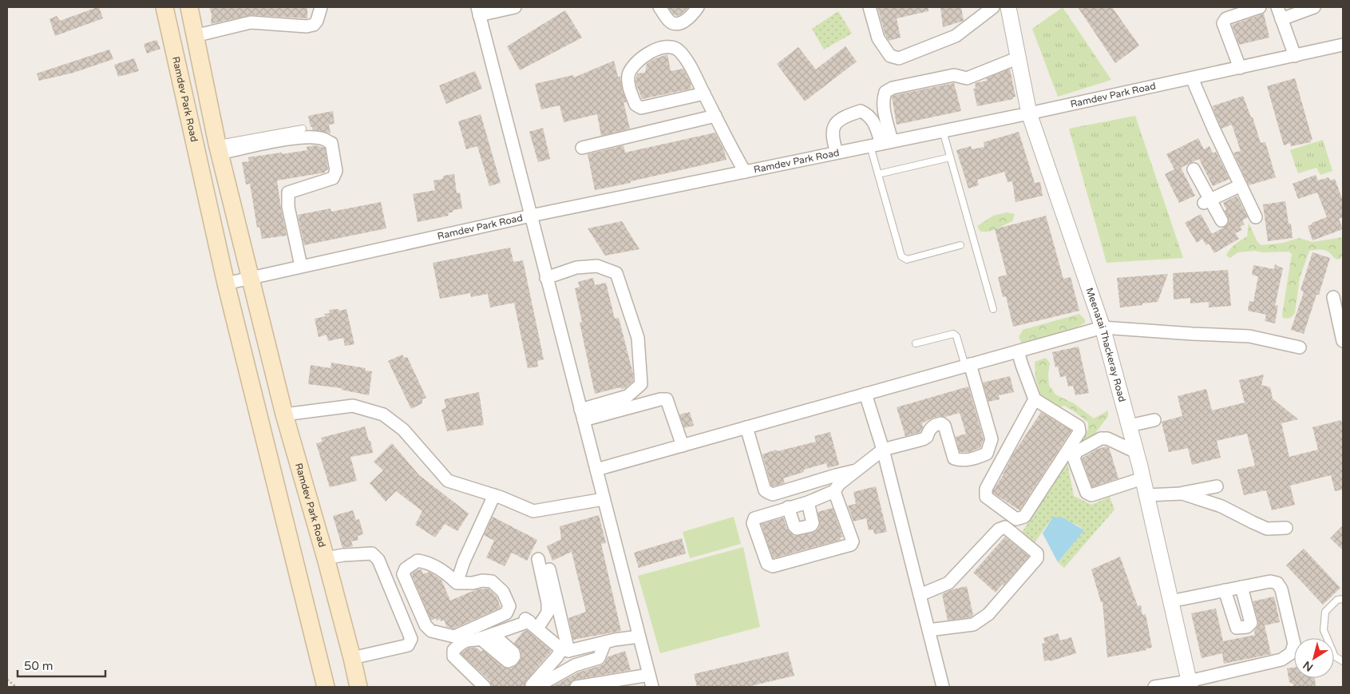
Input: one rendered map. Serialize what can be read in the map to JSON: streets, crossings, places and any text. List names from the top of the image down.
{
  "streets": {
    "main road": ["Ramdev Park Road"],
    "street": ["Meenatai Thackeray Road"]
  },
  "crossings": [
    ["Ramdev Park Road", "Meenatai Thackeray Road"]
  ],
  "scale_bar": "50 m",
  "north": "bottom left"
}
